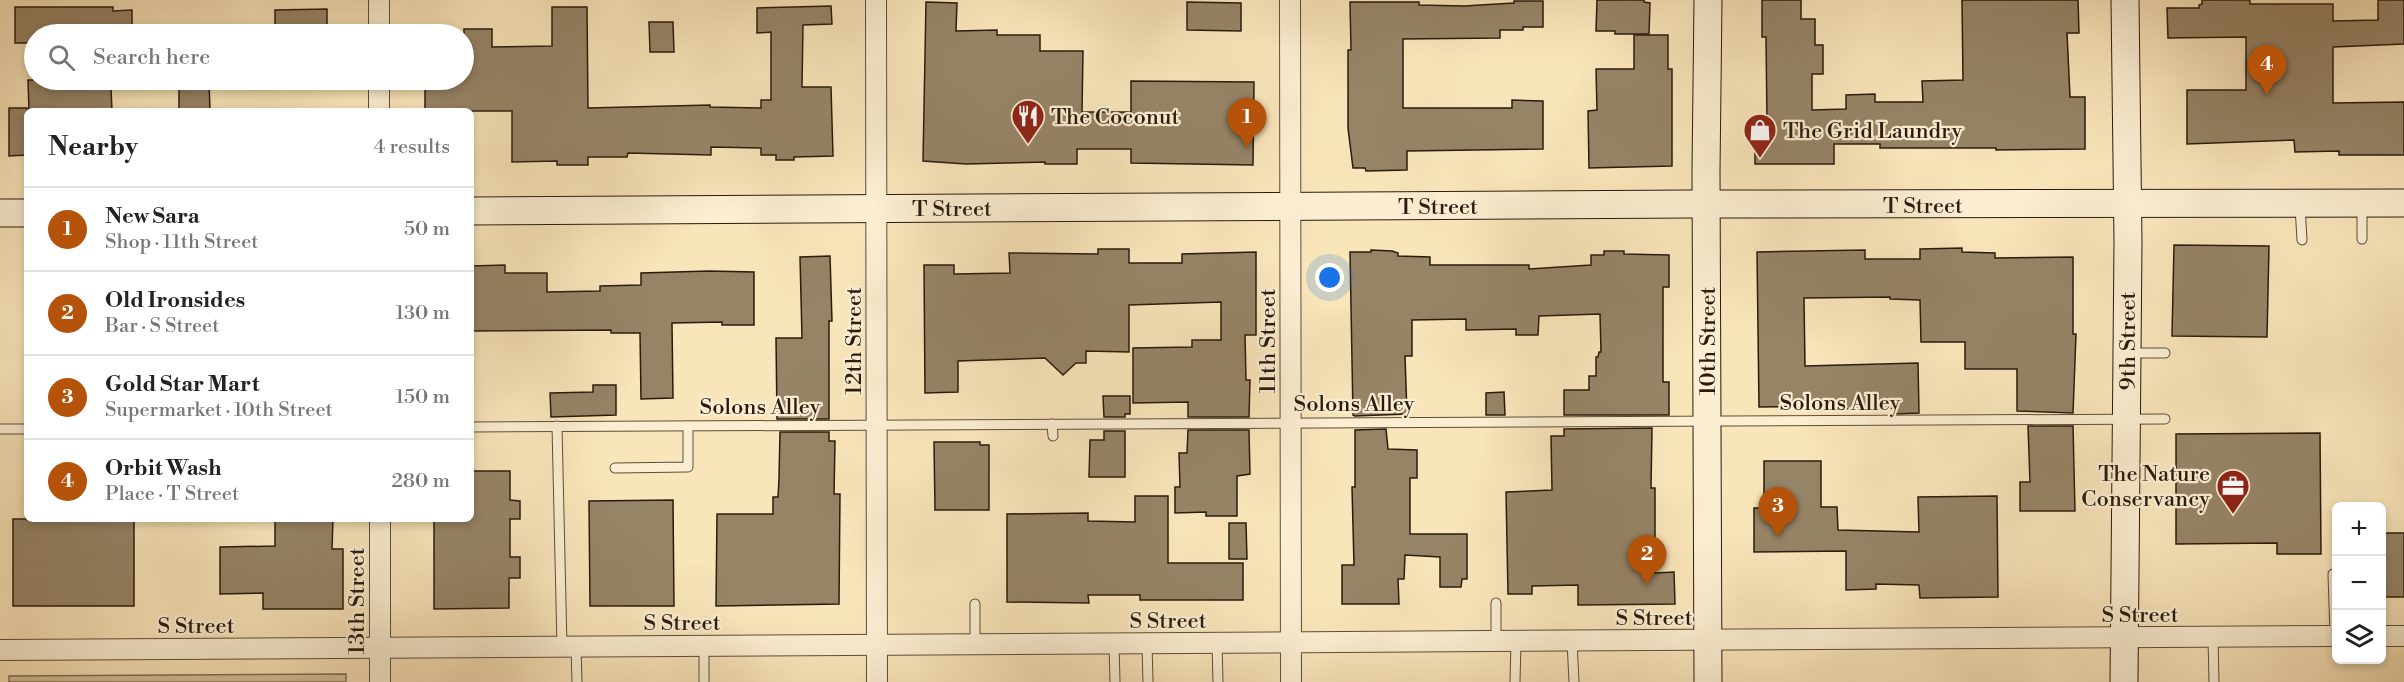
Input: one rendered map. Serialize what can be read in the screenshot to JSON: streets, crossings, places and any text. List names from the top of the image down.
{
  "streets": {
    "street": [
      "T Street",
      "12th Street",
      "11th Street",
      "10th Street",
      "9th Street",
      "13th Street",
      "S Street"
    ],
    "lane": ["Solons Alley"]
  },
  "crossings": [
    ["T Street", "12th Street"],
    ["T Street", "11th Street"],
    ["T Street", "10th Street"],
    ["T Street", "9th Street"],
    ["12th Street", "Solons Alley"],
    ["12th Street", "S Street"],
    ["11th Street", "Solons Alley"],
    ["11th Street", "S Street"],
    ["10th Street", "Solons Alley"],
    ["10th Street", "S Street"],
    ["9th Street", "Solons Alley"],
    ["9th Street", "S Street"],
    ["13th Street", "S Street"]
  ],
  "places": {
    "restaurant": ["The Coconut"],
    "shop": ["The Grid Laundry"],
    "office": ["The Nature Conservancy"]
  },
  "page": {
    "search": "Search here",
    "pins": [
      "4",
      "1",
      "3",
      "2"
    ],
    "heading": ["Nearby", "4 results"],
    "list": [
      {
        "mark": "1",
        "name": "New Sara",
        "note": "Shop · 11th Street",
        "value": "50 m"
      },
      {
        "mark": "2",
        "name": "Old Ironsides",
        "note": "Bar · S Street",
        "value": "130 m"
      },
      {
        "mark": "3",
        "name": "Gold Star Mart",
        "note": "Supermarket · 10th Street",
        "value": "150 m"
      },
      {
        "mark": "4",
        "name": "Orbit Wash",
        "note": "Place · T Street",
        "value": "280 m"
      }
    ],
    "map_buttons": ["+", "−"]
  }
}
